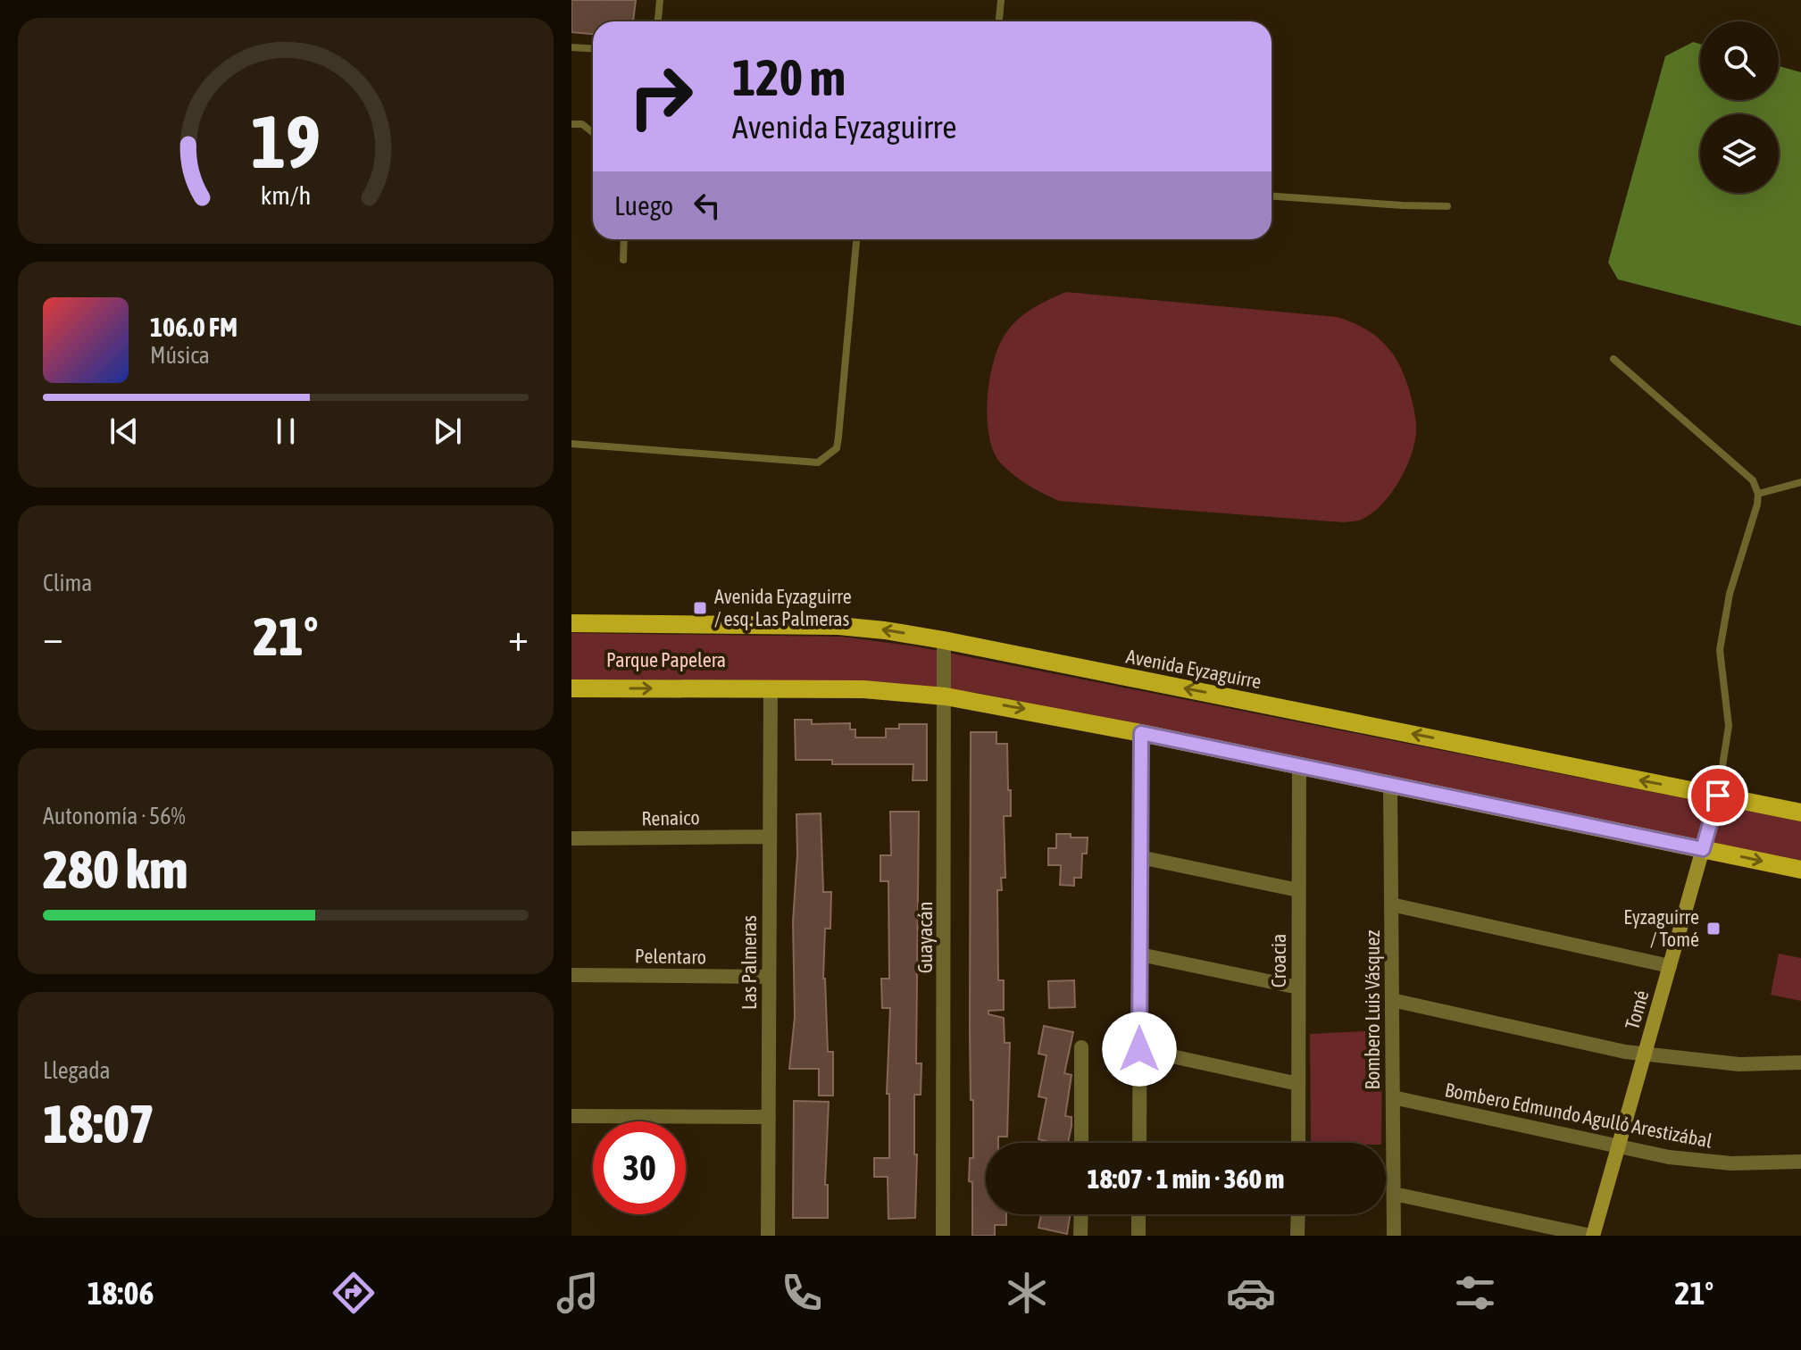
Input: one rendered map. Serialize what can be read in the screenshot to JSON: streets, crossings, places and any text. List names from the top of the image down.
{
  "streets": {
    "main road": ["Avenida Eyzaguirre"],
    "street": [
      "Renaico",
      "Guayacán",
      "Pelentaro",
      "Croacia",
      "Las Palmeras",
      "Bombero Luis Vásquez",
      "Tomé",
      "Bombero Edmundo Agulló Arestizábal"
    ]
  },
  "crossings": [
    ["Avenida Eyzaguirre", "Guayacán"],
    ["Avenida Eyzaguirre", "Tomé"],
    ["Renaico", "Las Palmeras"],
    ["Pelentaro", "Las Palmeras"],
    ["Bombero Luis Vásquez", "Bombero Edmundo Agulló Arestizábal"],
    ["Tomé", "Bombero Edmundo Agulló Arestizábal"]
  ],
  "parks": ["Parque Papelera"],
  "places": {
    "transit": ["Avenida Eyzaguirre / esq. Las Palmeras", "Eyzaguirre / Tomé"]
  },
  "page": {
    "turn": ["120 m", "Avenida Eyzaguirre"],
    "then": "Luego",
    "song": ["106.0 FM", "Música"],
    "tile": [
      "Clima",
      ["Autonomía · 56%", "280 km"],
      ["Llegada", "18:07"]
    ],
    "heat": ["−", "21°", "+"],
    "limit": "30",
    "trip": "18:07 · 1 min · 360 m",
    "tabs": ["18:06", "21°"],
    "gauge": ["19", "km/h"]
  }
}
